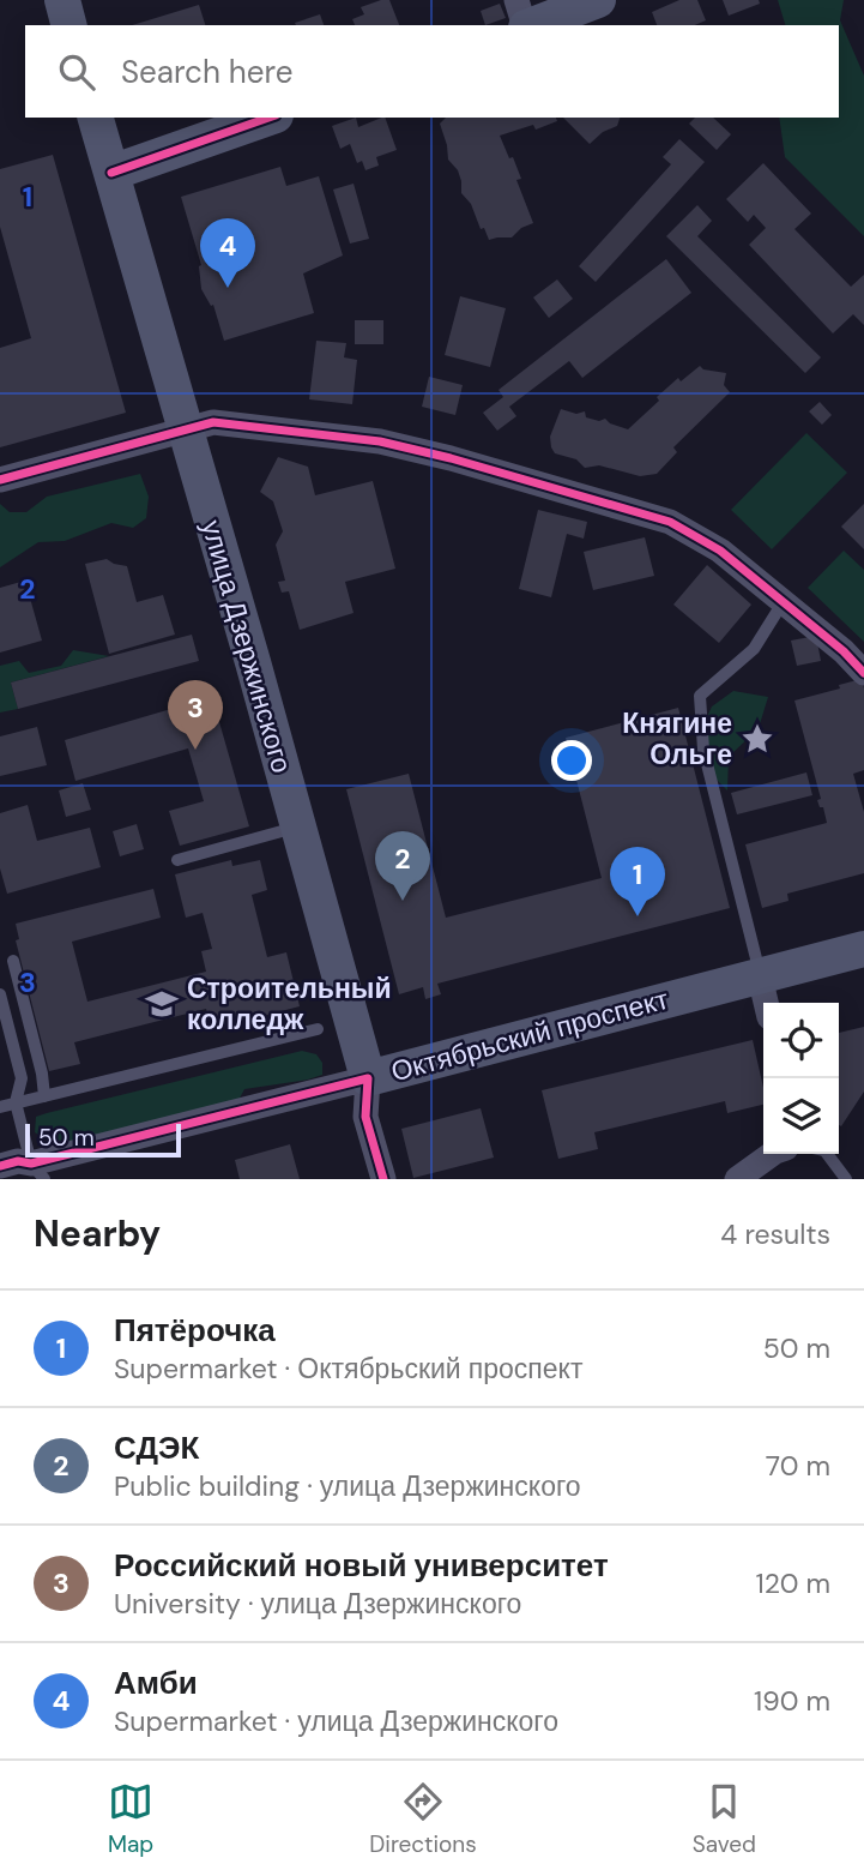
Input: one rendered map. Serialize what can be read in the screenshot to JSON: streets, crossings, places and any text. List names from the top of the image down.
{
  "streets": {
    "main road": ["улица Дзержинского", "Октябрьский проспект"]
  },
  "crossings": [
    ["улица Дзержинского", "Октябрьский проспект"]
  ],
  "places": {
    "place": ["Княгине Ольге"],
    "school or university": ["Строительный колледж"]
  },
  "scale_bar": "50 m",
  "page": {
    "search": "Search here",
    "pins": [
      "4",
      "3",
      "2",
      "1"
    ],
    "scale": "50 m",
    "heading": ["Nearby", "4 results"],
    "list": [
      {
        "mark": "1",
        "name": "Пятёрочка",
        "note": "Supermarket · Октябрьский проспект",
        "value": "50 m"
      },
      {
        "mark": "2",
        "name": "СДЭК",
        "note": "Public building · улица Дзержинского",
        "value": "70 m"
      },
      {
        "mark": "3",
        "name": "Российский новый университет",
        "note": "University · улица Дзержинского",
        "value": "120 m"
      },
      {
        "mark": "4",
        "name": "Амби",
        "note": "Supermarket · улица Дзержинского",
        "value": "190 m"
      }
    ],
    "nav": ["Map", "Directions", "Saved"]
  },
  "grid": {
    "rows": ["1", "2", "3"]
  }
}
